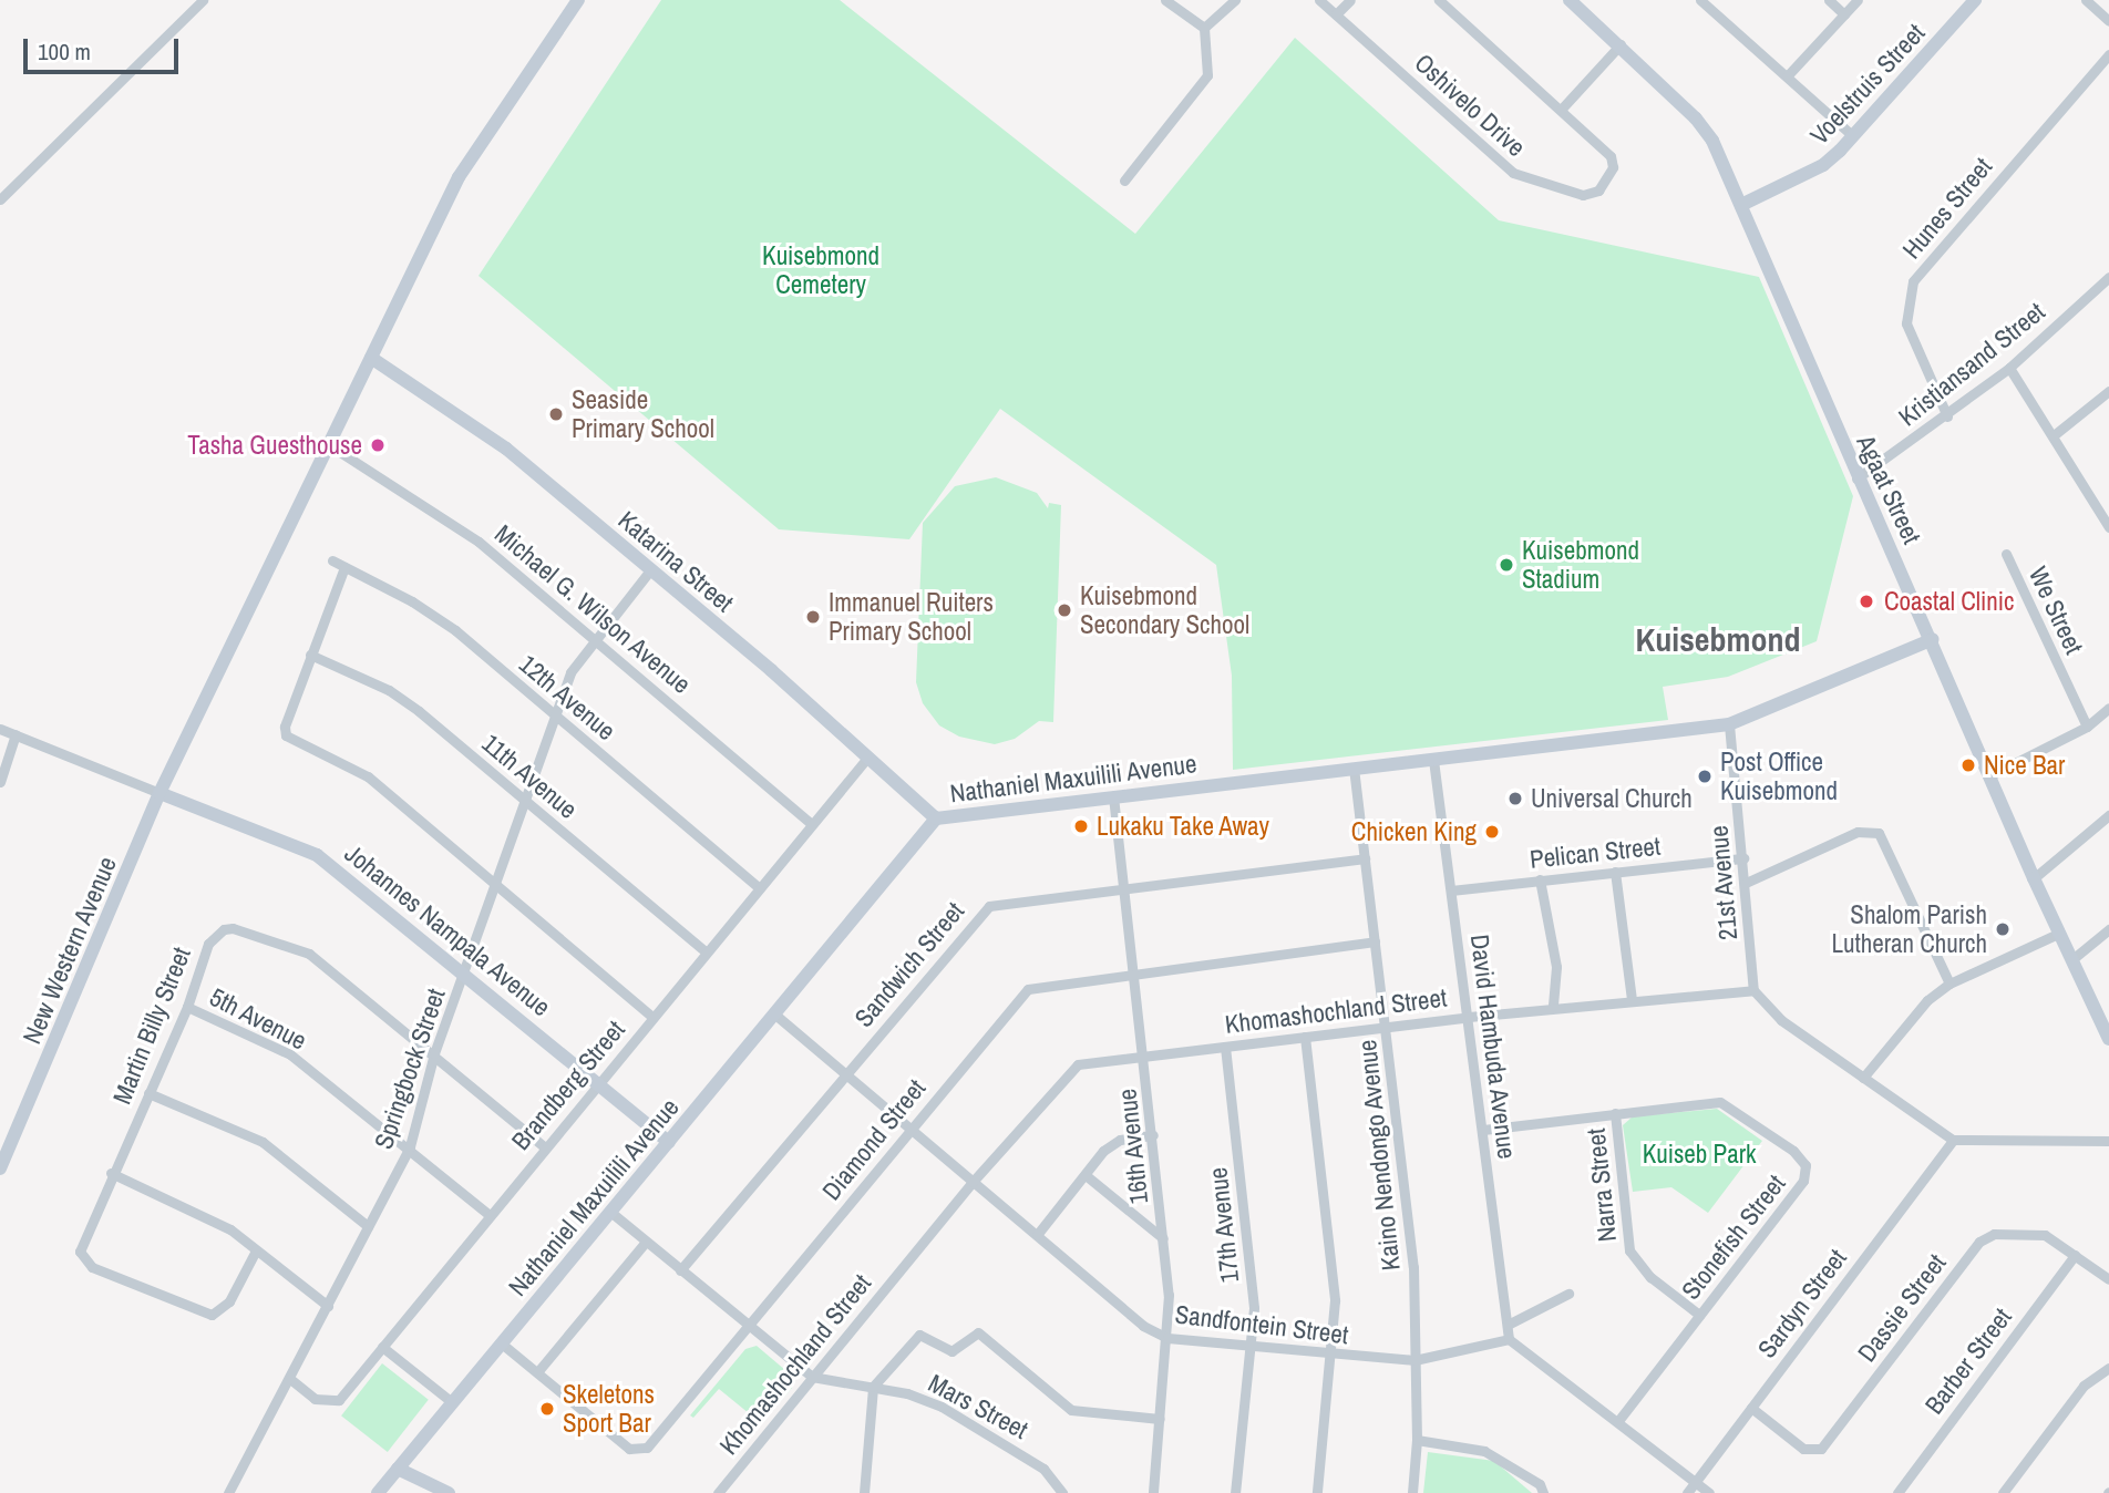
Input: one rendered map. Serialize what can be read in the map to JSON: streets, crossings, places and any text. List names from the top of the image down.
{
  "streets": {
    "street": [
      "Voelstruis Street",
      "Oshivelo Drive",
      "Hunes Street",
      "Kristiansand Street",
      "Agaat Street",
      "Katarina Street",
      "Michael G. Wilson Avenue",
      "We Street",
      "12th Avenue",
      "11th Avenue",
      "Nathaniel Maxuilili Avenue",
      "Pelican Street",
      "21st Avenue",
      "Johannes Nampala Avenue",
      "New Western Avenue",
      "Sandwich Street",
      "Khomashochland Street",
      "5th Avenue",
      "Martin Billy Street",
      "David Hambuda Avenue",
      "Springbock Street",
      "Brandberg Street",
      "Diamond Street",
      "16th Avenue",
      "Kaino Nendongo Avenue",
      "Narra Street",
      "17th Avenue",
      "Stonefish Street",
      "Sardyn Street",
      "Dassie Street",
      "Sandfontein Street",
      "Barber Street",
      "Mars Street"
    ]
  },
  "crossings": [
    ["Voelstruis Street", "Agaat Street"],
    ["Hunes Street", "Kristiansand Street"],
    ["Kristiansand Street", "Agaat Street"],
    ["Agaat Street", "Nathaniel Maxuilili Avenue"],
    ["Katarina Street", "Nathaniel Maxuilili Avenue"],
    ["Katarina Street", "New Western Avenue"],
    ["Katarina Street", "Springbock Street"],
    ["Katarina Street", "Brandberg Street"],
    ["Michael G. Wilson Avenue", "New Western Avenue"],
    ["Michael G. Wilson Avenue", "Springbock Street"],
    ["Michael G. Wilson Avenue", "Brandberg Street"],
    ["12th Avenue", "Springbock Street"],
    ["12th Avenue", "Brandberg Street"],
    ["11th Avenue", "Springbock Street"],
    ["11th Avenue", "Brandberg Street"],
    ["Nathaniel Maxuilili Avenue", "21st Avenue"],
    ["Nathaniel Maxuilili Avenue", "Johannes Nampala Avenue"],
    ["Nathaniel Maxuilili Avenue", "David Hambuda Avenue"],
    ["Nathaniel Maxuilili Avenue", "Diamond Street"],
    ["Nathaniel Maxuilili Avenue", "16th Avenue"],
    ["Nathaniel Maxuilili Avenue", "Kaino Nendongo Avenue"],
    ["Nathaniel Maxuilili Avenue", "Sandfontein Street"],
    ["Pelican Street", "21st Avenue"],
    ["Pelican Street", "David Hambuda Avenue"],
    ["21st Avenue", "Khomashochland Street"],
    ["Johannes Nampala Avenue", "New Western Avenue"],
    ["Johannes Nampala Avenue", "Springbock Street"],
    ["Johannes Nampala Avenue", "Brandberg Street"],
    ["Sandwich Street", "16th Avenue"],
    ["Sandwich Street", "Kaino Nendongo Avenue"],
    ["Sandwich Street", "Sandfontein Street"],
    ["Khomashochland Street", "David Hambuda Avenue"],
    ["Khomashochland Street", "16th Avenue"],
    ["Khomashochland Street", "Kaino Nendongo Avenue"],
    ["Khomashochland Street", "17th Avenue"],
    ["Khomashochland Street", "Sandfontein Street"],
    ["Khomashochland Street", "Mars Street"],
    ["5th Avenue", "Martin Billy Street"],
    ["5th Avenue", "Springbock Street"],
    ["5th Avenue", "Brandberg Street"],
    ["Martin Billy Street", "Springbock Street"],
    ["Martin Billy Street", "Brandberg Street"],
    ["David Hambuda Avenue", "Stonefish Street"],
    ["David Hambuda Avenue", "Sandfontein Street"],
    ["Springbock Street", "Brandberg Street"],
    ["Diamond Street", "16th Avenue"],
    ["Diamond Street", "Kaino Nendongo Avenue"],
    ["Diamond Street", "Sandfontein Street"],
    ["16th Avenue", "Sandfontein Street"],
    ["Kaino Nendongo Avenue", "Sandfontein Street"],
    ["Narra Street", "Stonefish Street"],
    ["17th Avenue", "Sandfontein Street"],
    ["Sardyn Street", "Dassie Street"],
    ["Dassie Street", "Barber Street"]
  ],
  "districts": ["Kuisebmond"],
  "parks": ["Kuisebmond Cemetery", "Kuiseb Park"],
  "places": [
    "Seaside Primary School",
    "Tasha Guesthouse",
    "Kuisebmond Stadium",
    "Coastal Clinic",
    "Kuisebmond Secondary School",
    "Immanuel Ruiters Primary School",
    "Nice Bar",
    "Post Office Kuisebmond",
    "Universal Church",
    "Lukaku Take Away",
    "Chicken King",
    "Shalom Parish Lutheran Church",
    "Skeletons Sport Bar"
  ],
  "scale_bar": "100 m"
}
